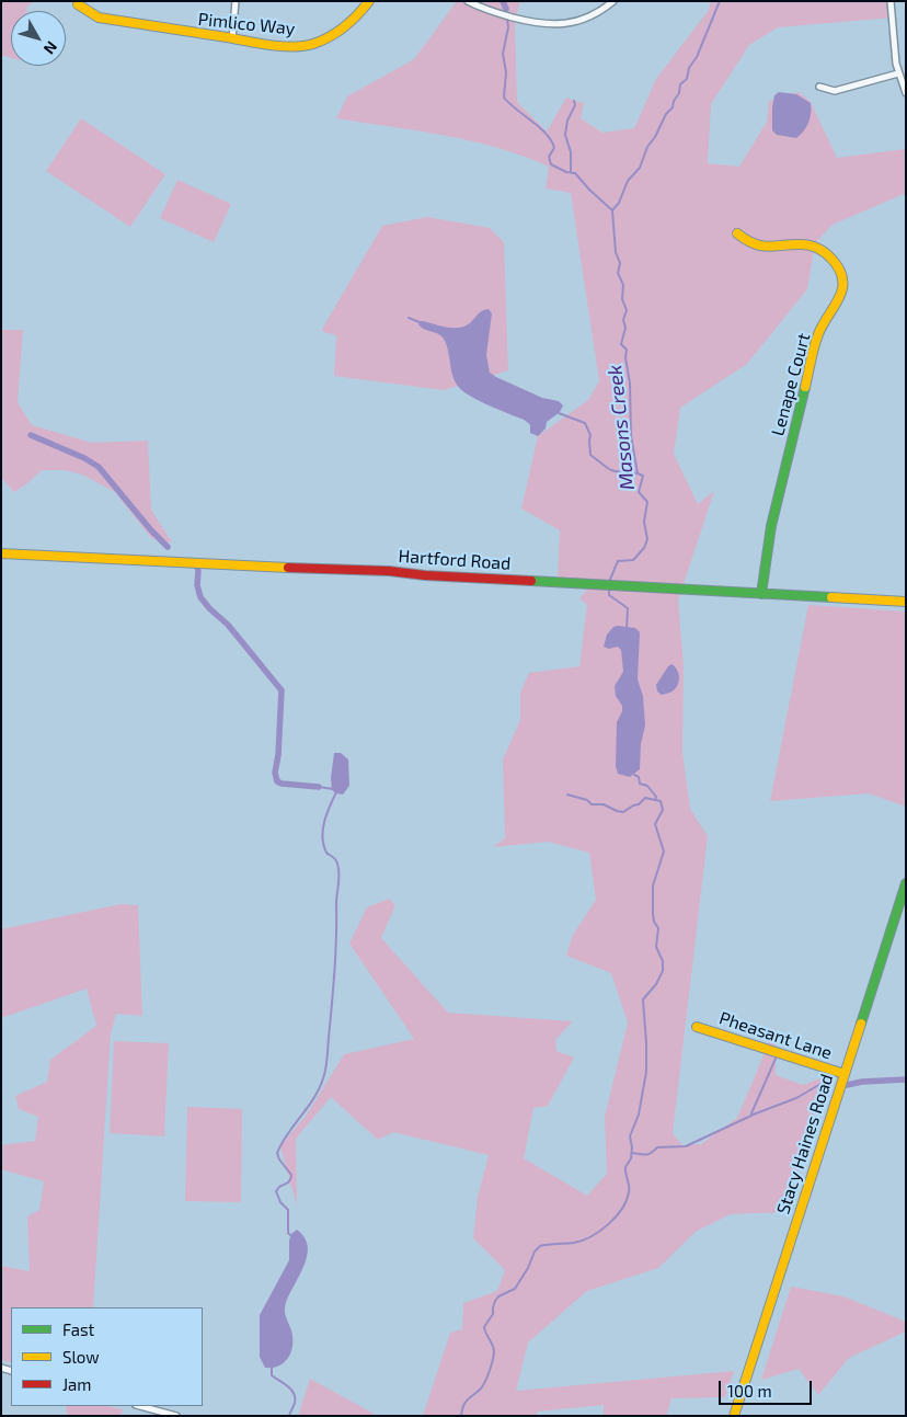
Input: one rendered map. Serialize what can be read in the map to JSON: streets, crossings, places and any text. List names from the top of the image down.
{
  "streets": {
    "street": [
      "Pimlico Way",
      "Lenape Court",
      "Hartford Road",
      "Pheasant Lane",
      "Stacy Haines Road"
    ]
  },
  "crossings": [
    ["Lenape Court", "Hartford Road"],
    ["Pheasant Lane", "Stacy Haines Road"]
  ],
  "water": ["Masons Creek"],
  "legend": ["Fast", "Slow", "Jam"],
  "scale_bar": "100 m",
  "north": "bottom right"
}
